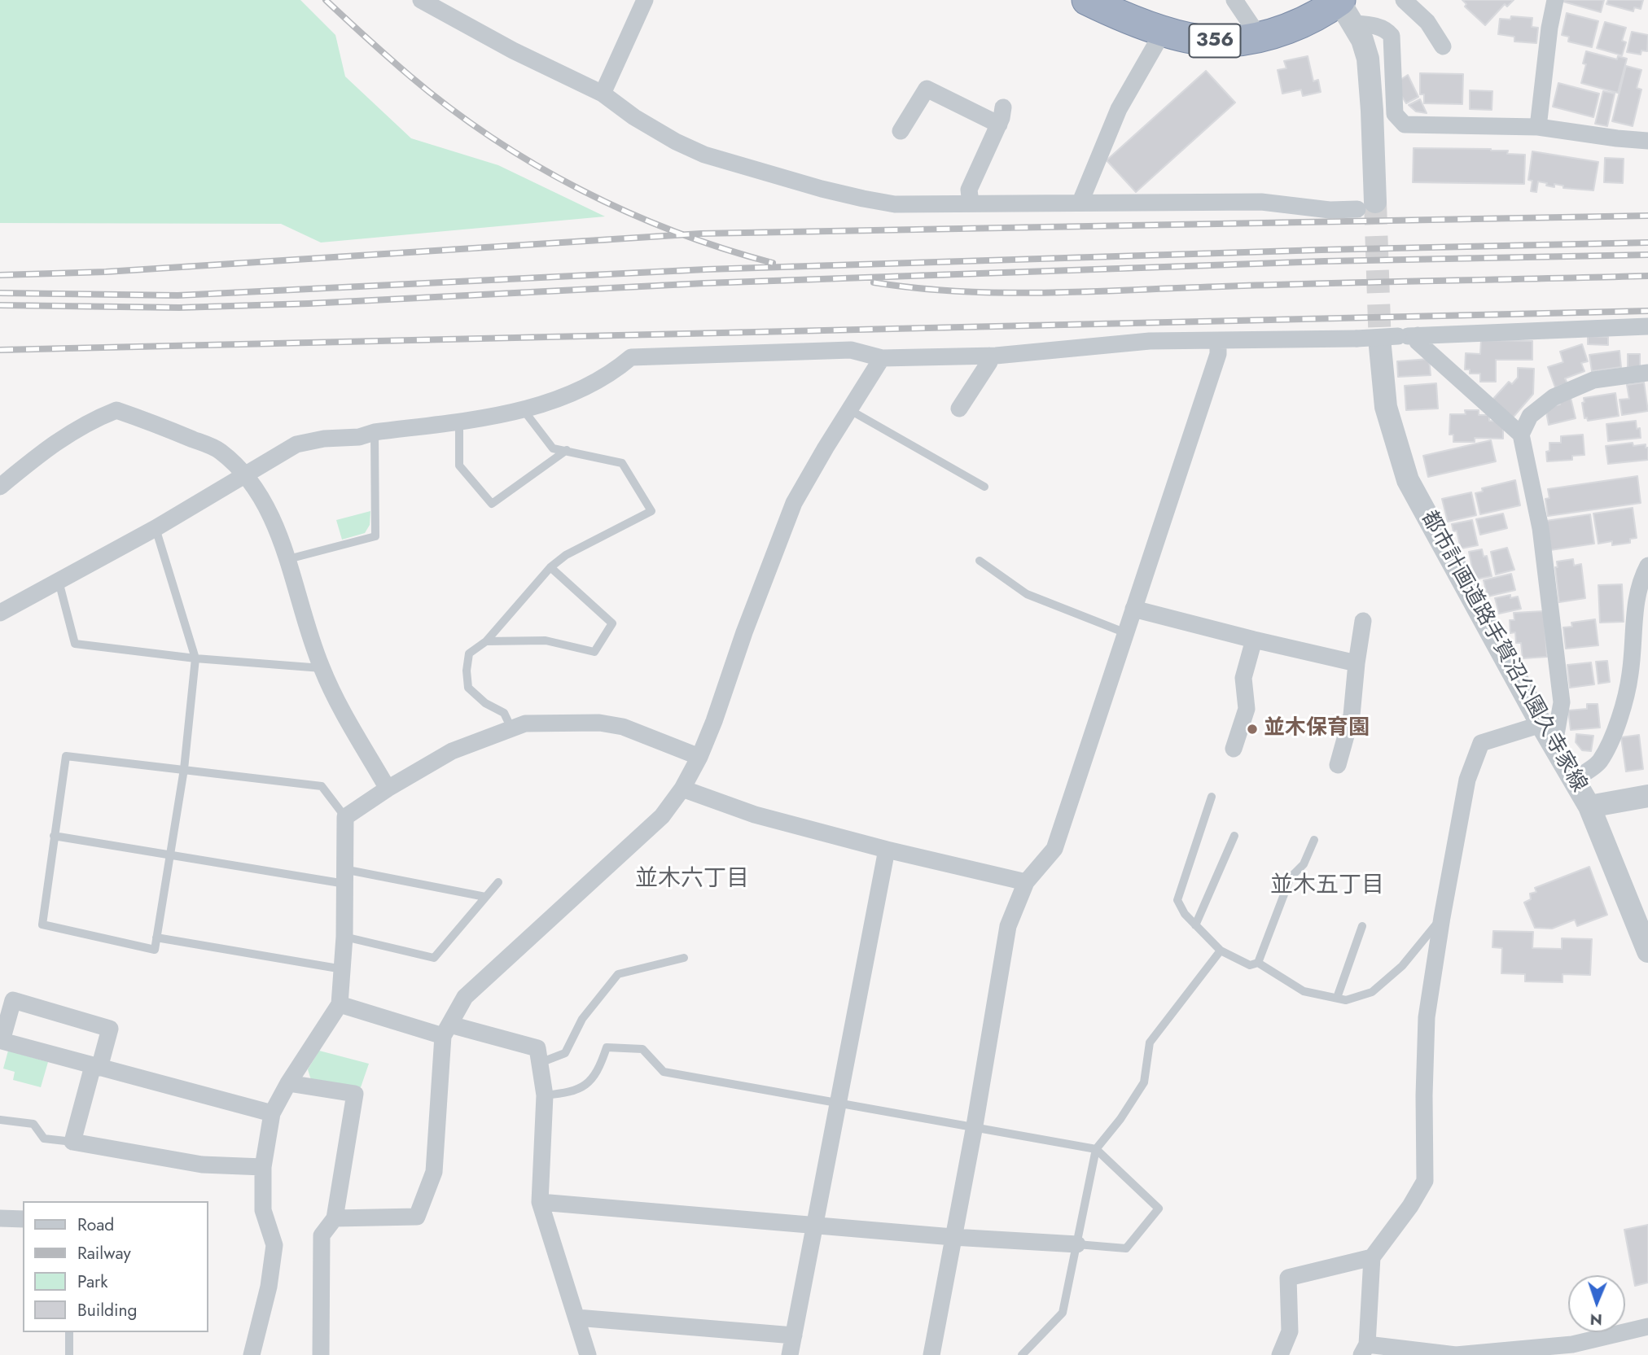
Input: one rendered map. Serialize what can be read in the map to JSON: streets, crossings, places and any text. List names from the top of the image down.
{
  "streets": {
    "highway": ["356"],
    "street": ["都市計画道路手賀沼公園久寺家線"]
  },
  "districts": ["並木六丁目", "並木五丁目"],
  "places": ["並木保育園"],
  "legend": [
    "Road",
    "Railway",
    "Park",
    "Building"
  ],
  "north": "bottom"
}
